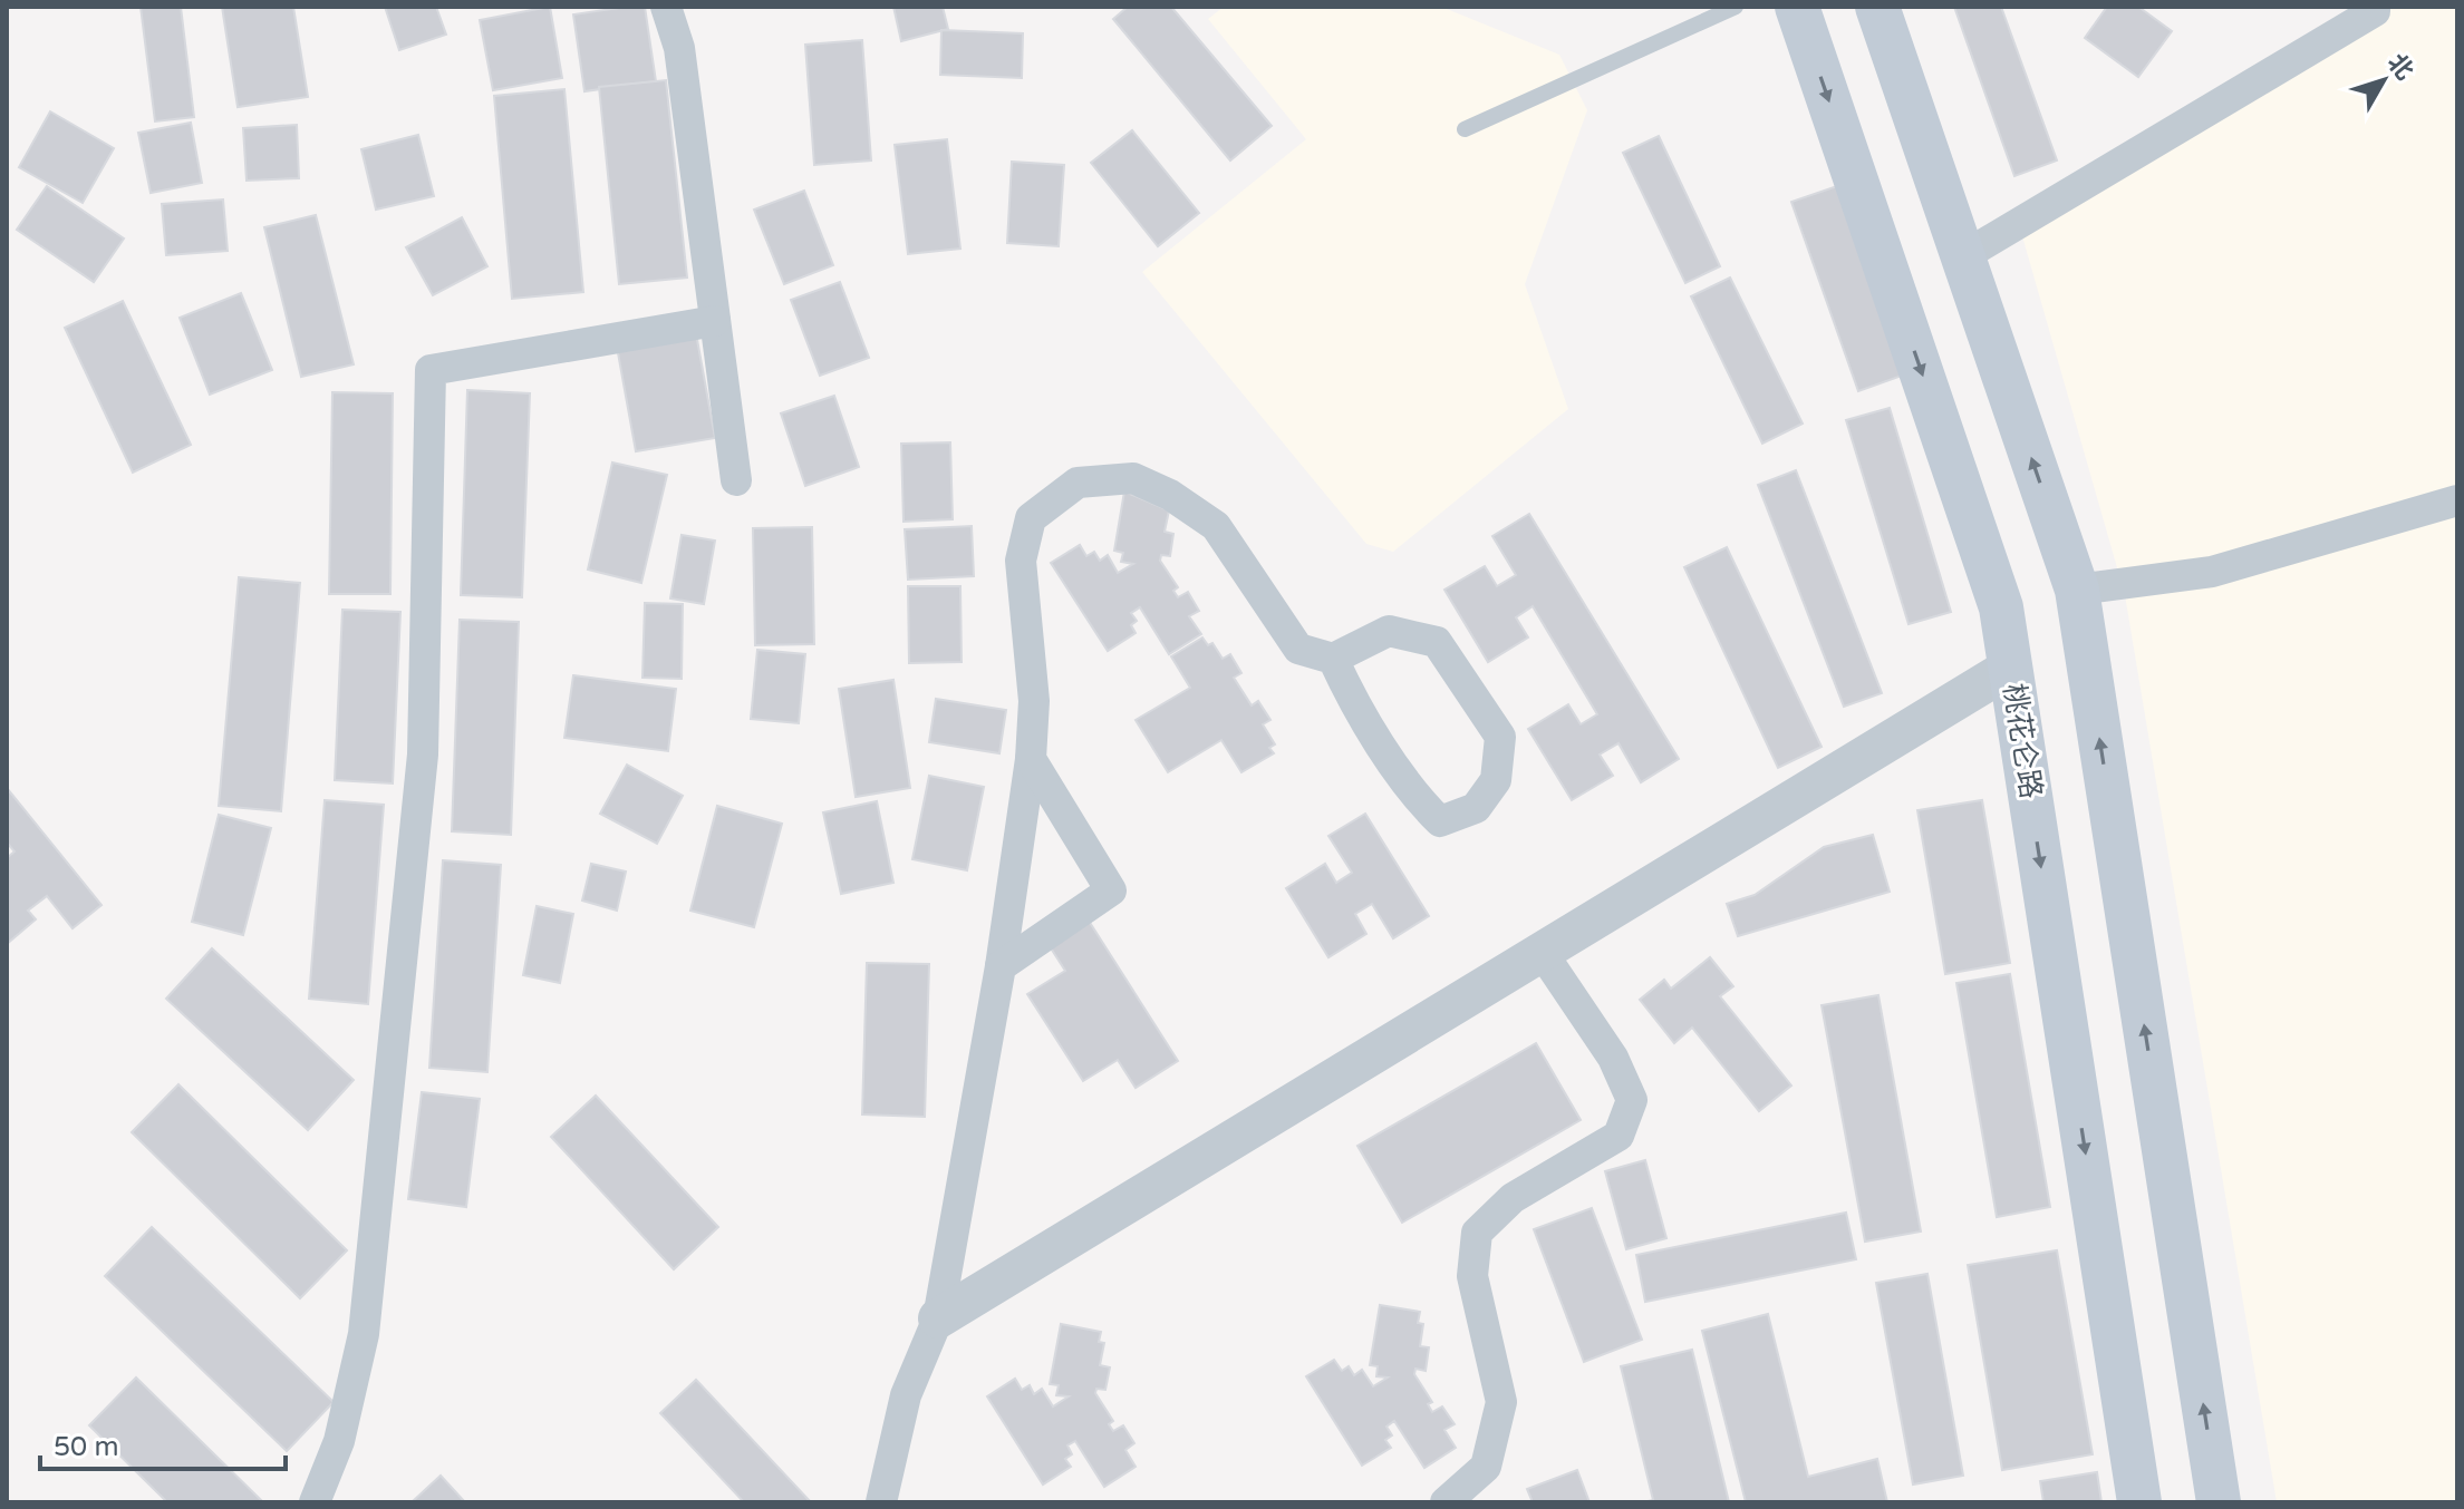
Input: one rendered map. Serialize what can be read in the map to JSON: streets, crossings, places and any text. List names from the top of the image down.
{
  "streets": {
    "main road": ["桃花仑路"]
  },
  "scale_bar": "50 m",
  "north": "top right"
}
